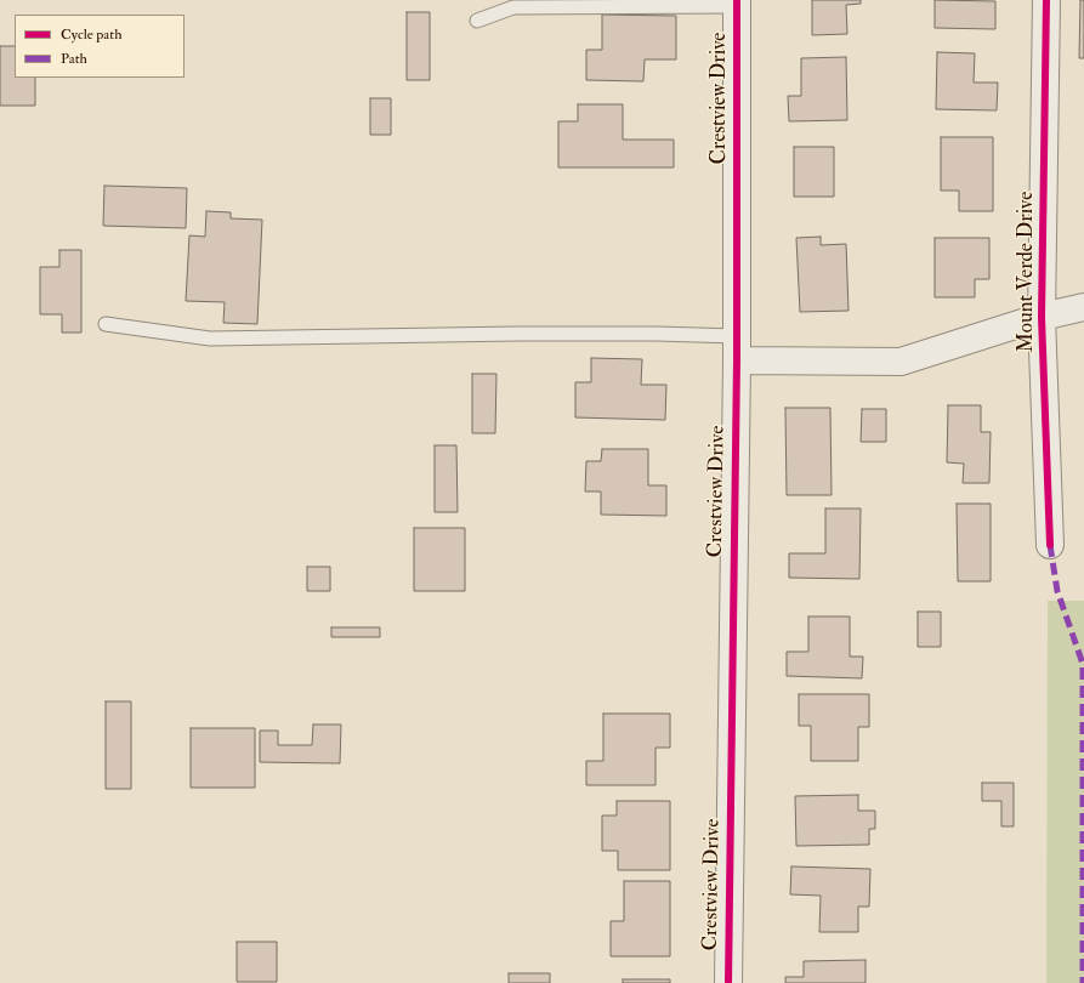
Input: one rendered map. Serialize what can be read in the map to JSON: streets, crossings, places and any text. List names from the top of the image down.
{
  "streets": {
    "street": ["Crestview Drive", "Mount Verde Drive"]
  },
  "legend": ["Cycle path", "Path"]
}
